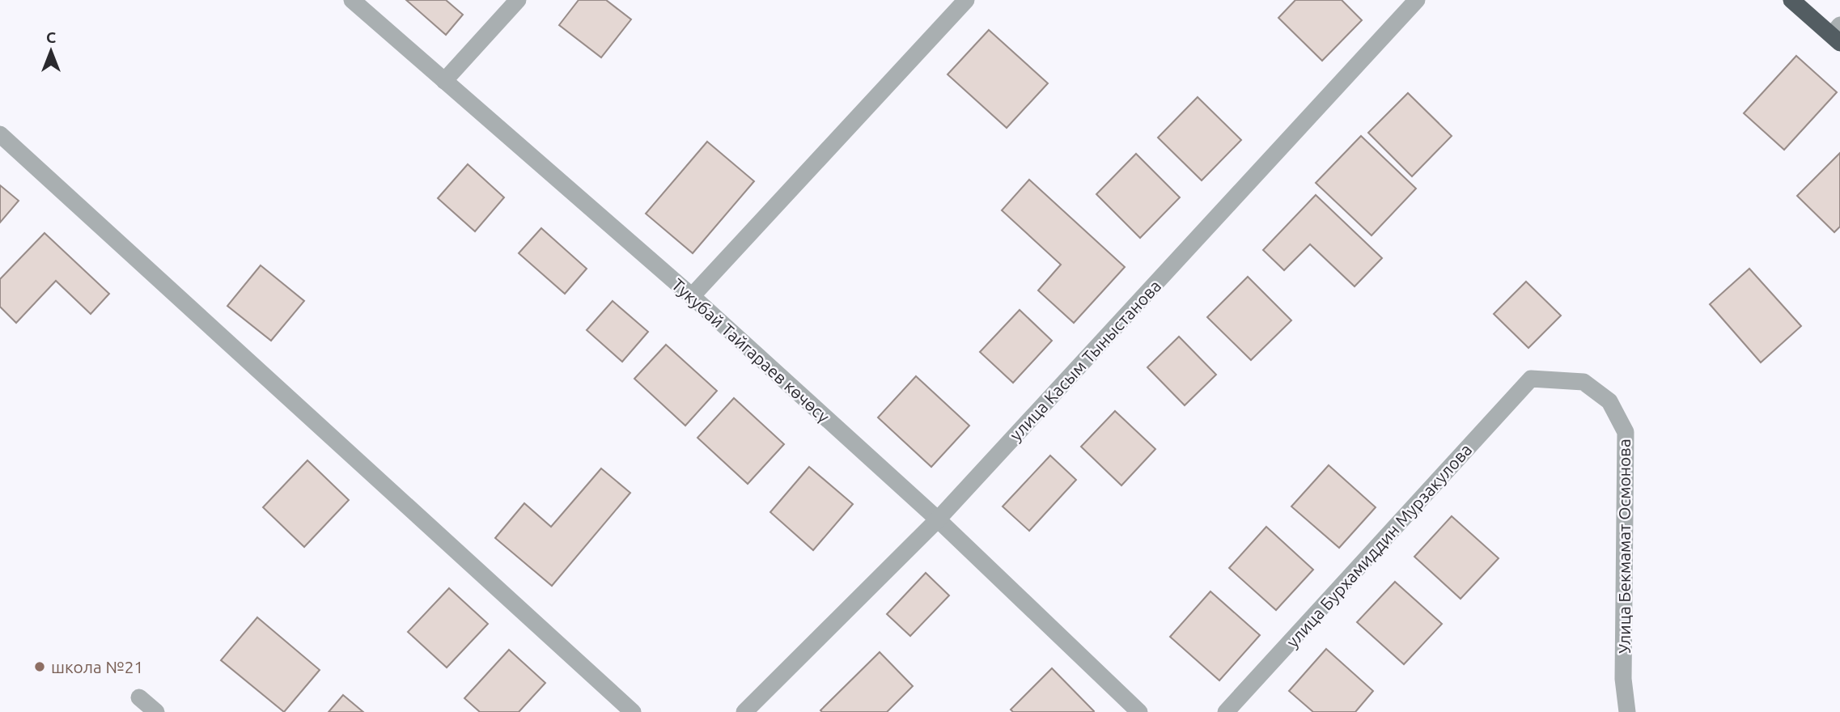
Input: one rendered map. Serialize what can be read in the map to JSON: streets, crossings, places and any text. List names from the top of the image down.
{
  "streets": {
    "street": [
      "Тукубай Тайгараев көчөсү",
      "улица Касым Тыныстанова",
      "улица Бурхамиддин Мурзакулова",
      "Улица Бекмамат Осмонова"
    ]
  },
  "crossings": [
    ["Тукубай Тайгараев көчөсү", "улица Касым Тыныстанова"],
    ["улица Бурхамиддин Мурзакулова", "Улица Бекмамат Осмонова"]
  ],
  "places": ["школа №21"],
  "north": "top"
}
